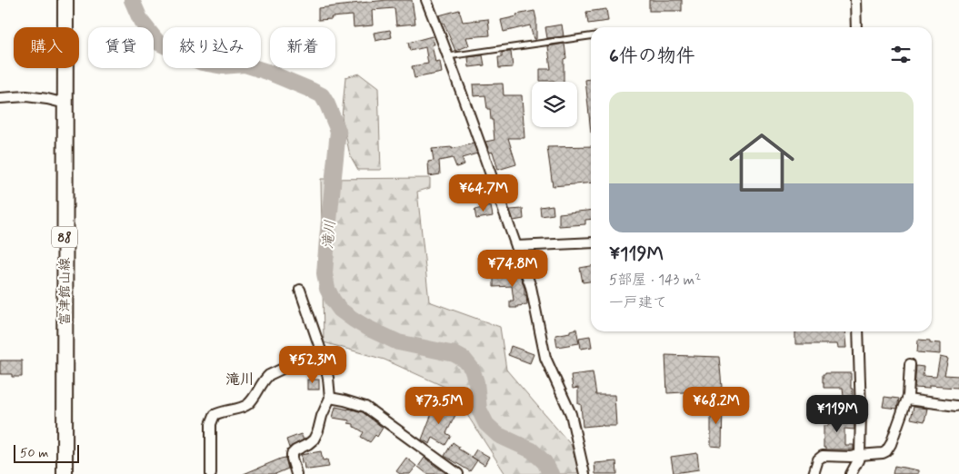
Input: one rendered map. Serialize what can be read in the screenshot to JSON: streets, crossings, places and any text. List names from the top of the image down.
{
  "streets": {
    "main road": ["88", "富津館山線"]
  },
  "districts": ["滝川"],
  "water": ["滝川"],
  "scale_bar": "50 m",
  "page": {
    "chip": [
      "購入",
      "賃貸",
      "絞り込み",
      "新着"
    ],
    "heading": "6件の物件",
    "list": [
      {
        "name": "¥119M",
        "note": "5部屋 · 143 m² · 一戸建て"
      }
    ],
    "price": [
      "¥64.7M",
      "¥74.8M",
      "¥52.3M",
      "¥73.5M",
      "¥68.2M",
      "¥119M"
    ],
    "scale": "50 m"
  }
}
